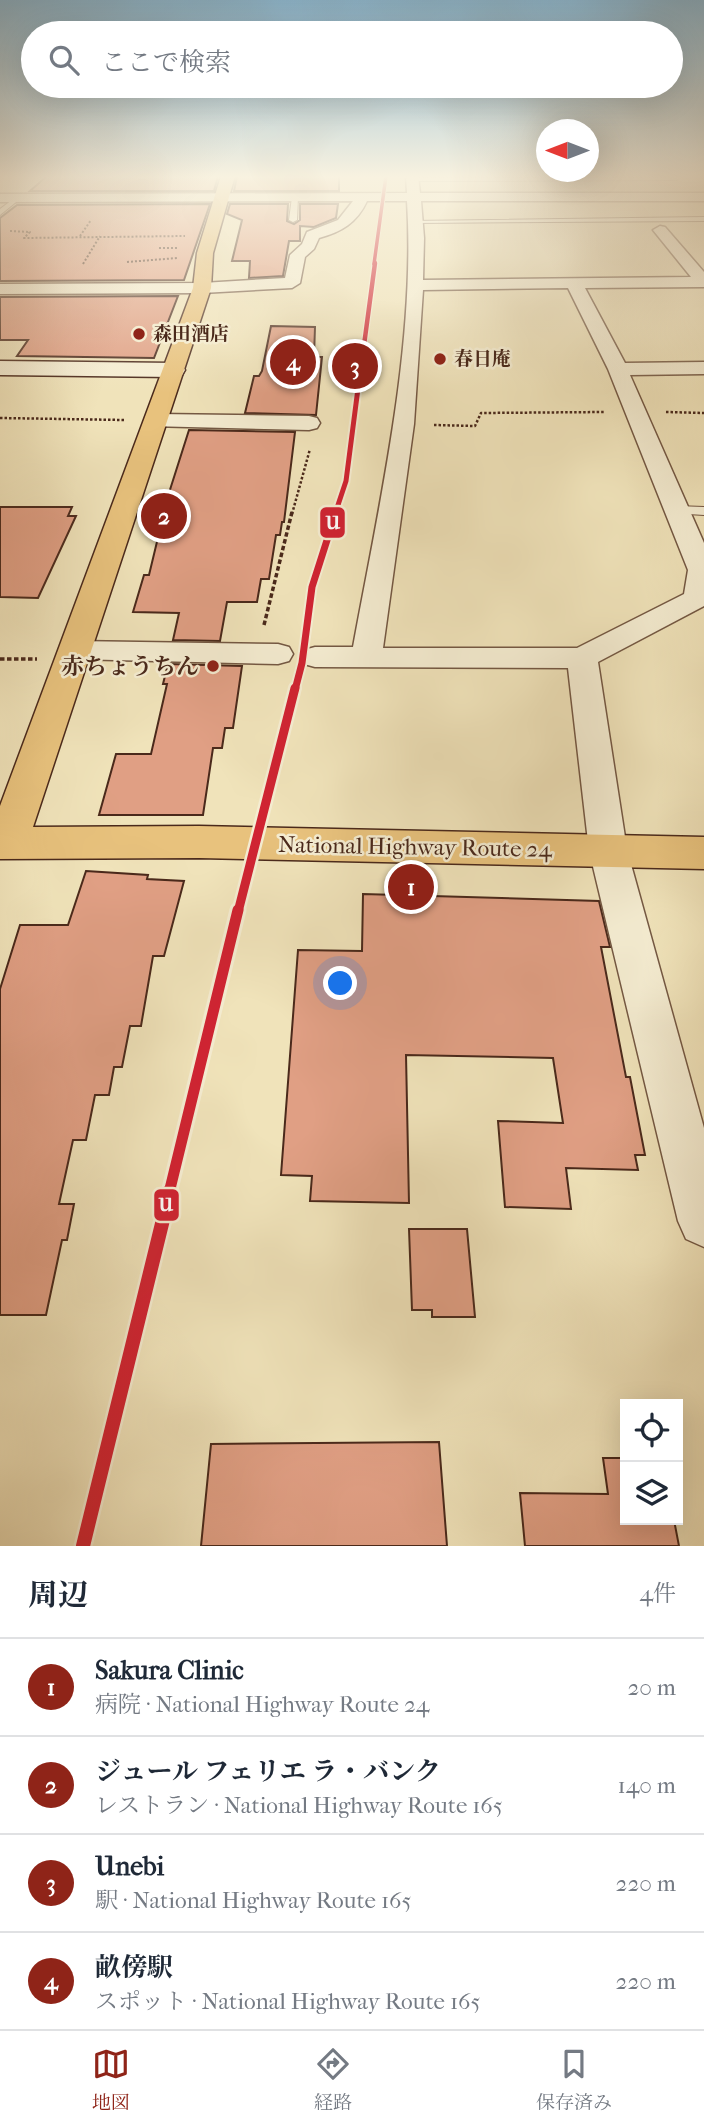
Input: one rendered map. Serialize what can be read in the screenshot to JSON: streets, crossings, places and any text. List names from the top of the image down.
{
  "streets": {
    "highway": ["National Highway Route 24"]
  },
  "places": ["森田酒店", "春日庵", "赤ちょうちん"],
  "lines": ["transit line U"],
  "north": "left",
  "page": {
    "search": "ここで検索",
    "pins": [
      "4",
      "3",
      "2",
      "1"
    ],
    "heading": ["周辺", "4件"],
    "list": [
      {
        "mark": "1",
        "name": "Sakura Clinic",
        "note": "病院 · National Highway Route 24",
        "value": "20 m"
      },
      {
        "mark": "2",
        "name": "ジュール フェリエ ラ・バンク",
        "note": "レストラン · National Highway Route 165",
        "value": "140 m"
      },
      {
        "mark": "3",
        "name": "Unebi",
        "note": "駅 · National Highway Route 165",
        "value": "220 m"
      },
      {
        "mark": "4",
        "name": "畝傍駅",
        "note": "スポット · National Highway Route 165",
        "value": "220 m"
      }
    ],
    "nav": ["地図", "経路", "保存済み"]
  }
}
